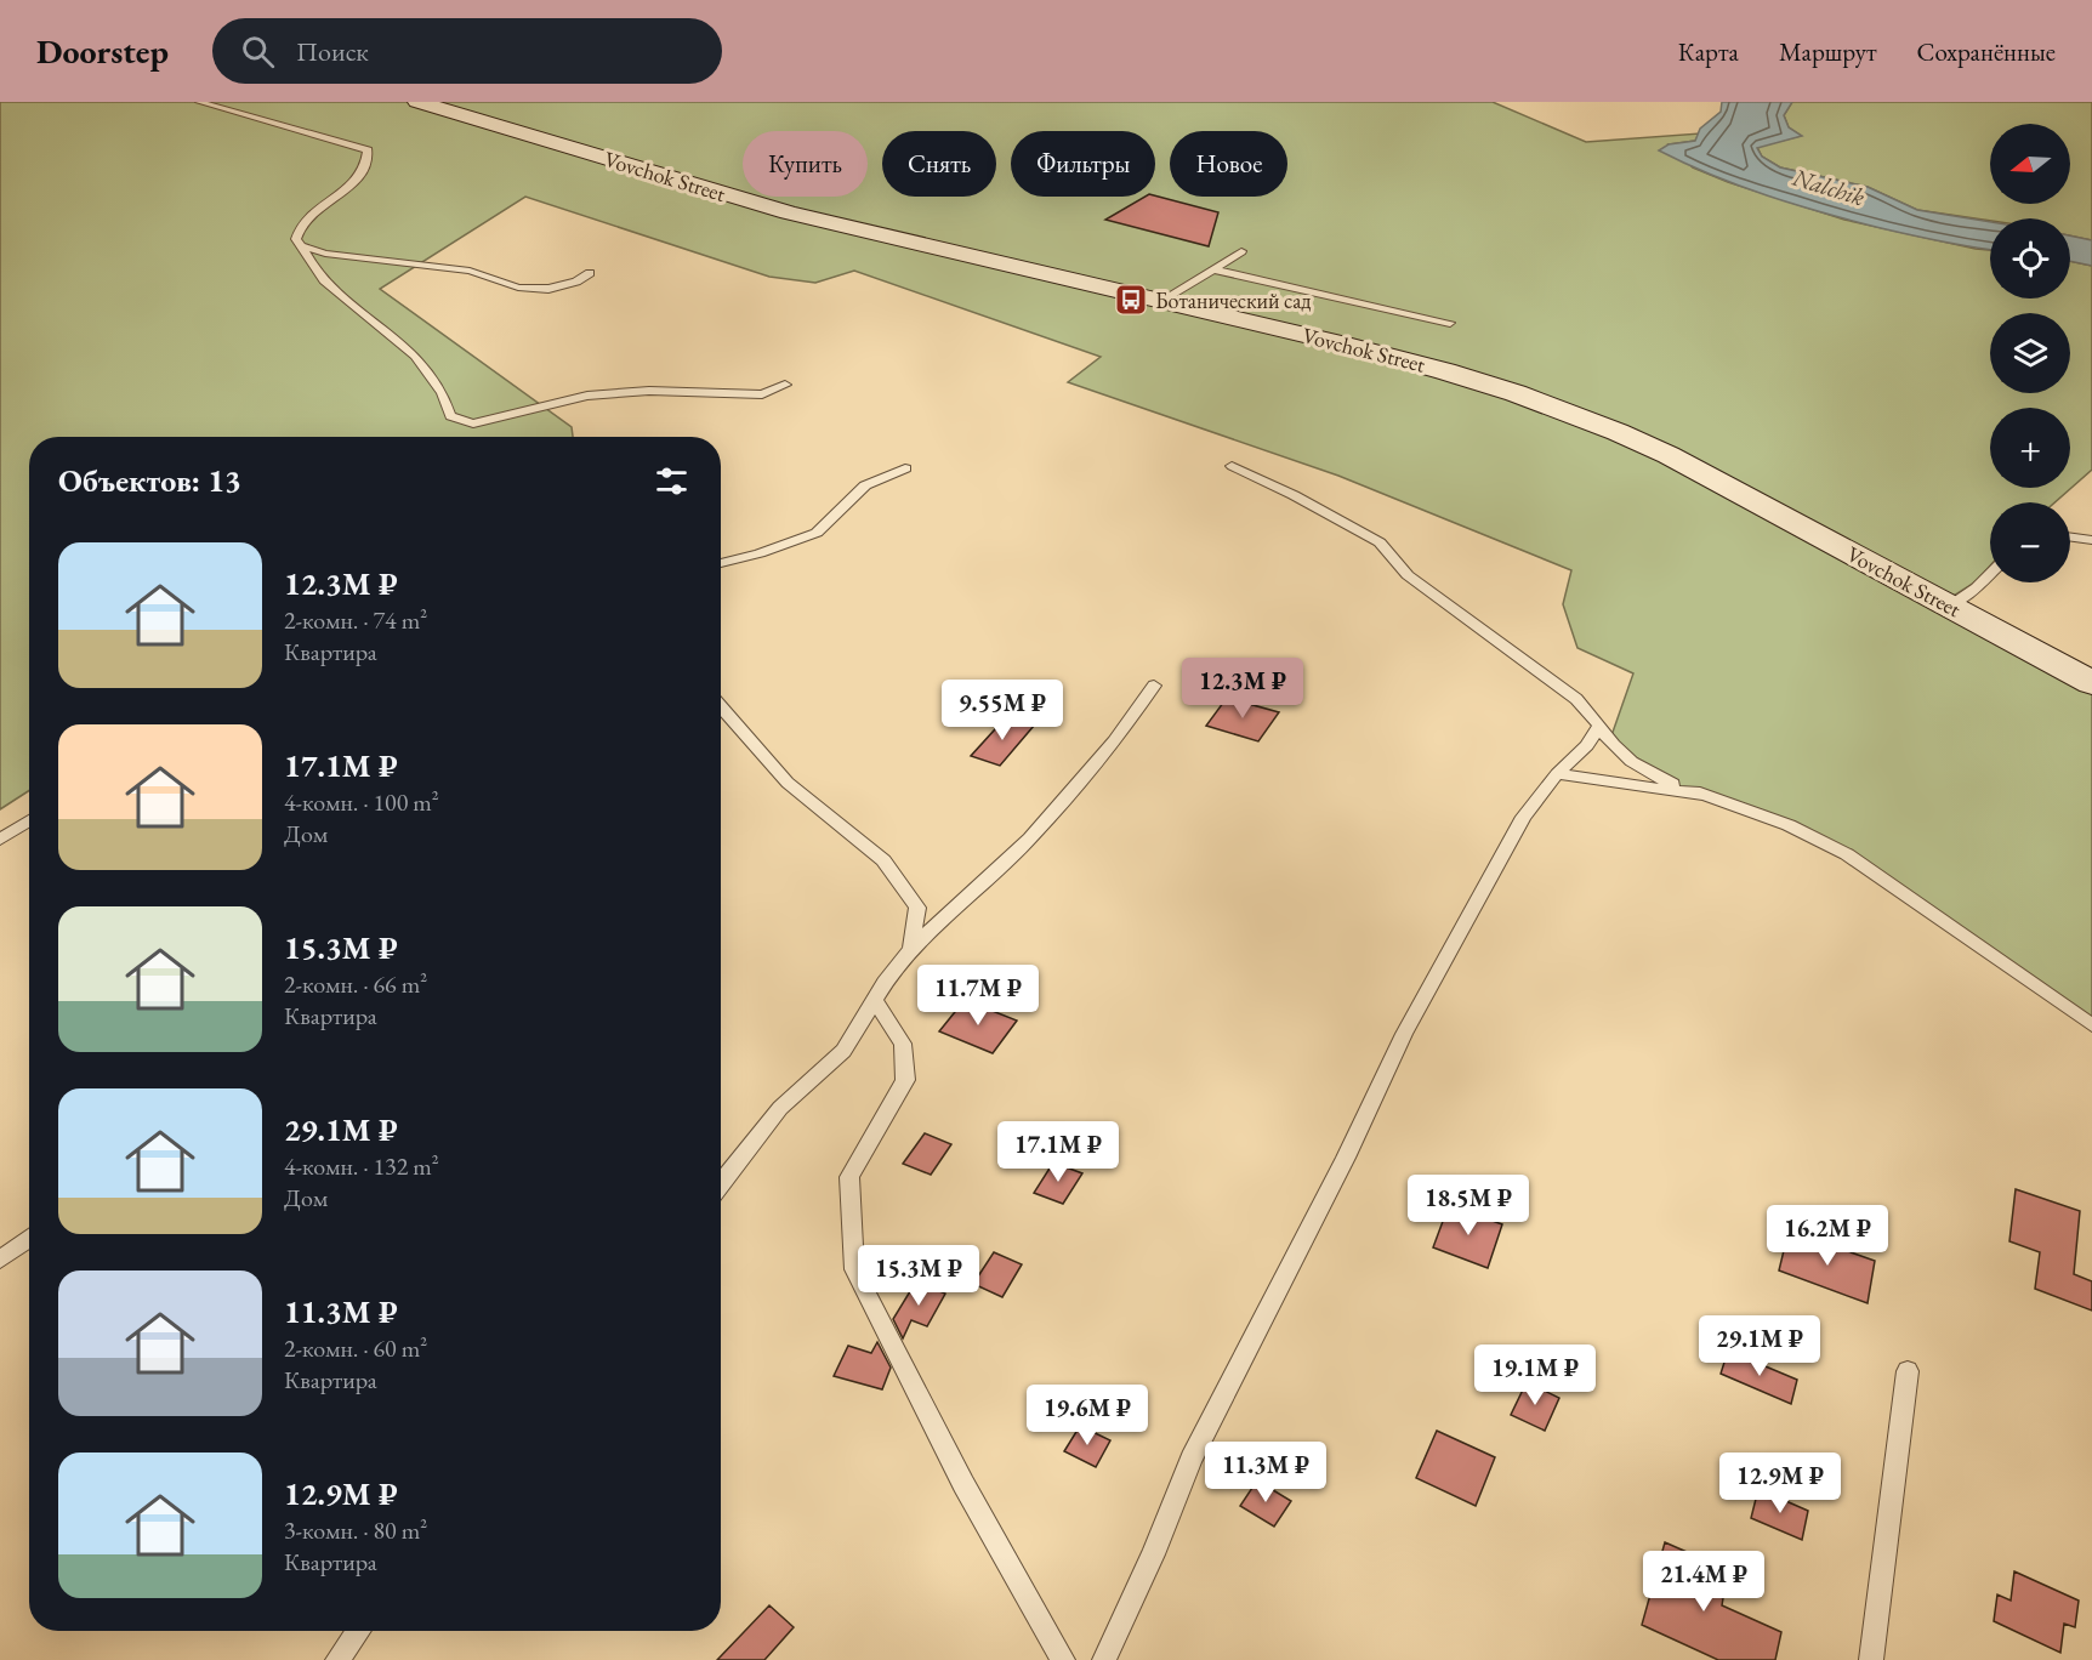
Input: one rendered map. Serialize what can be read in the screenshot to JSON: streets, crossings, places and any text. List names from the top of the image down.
{
  "streets": {
    "street": ["Vovchok Street"]
  },
  "water": ["Nalchik"],
  "places": {
    "bus stop": ["Ботанический сад"]
  },
  "north": "left",
  "page": {
    "header": "Doorstep",
    "search": "Поиск",
    "nav": ["Карта", "Маршрут", "Сохранённые"],
    "map_buttons": ["+", "−"],
    "chip": [
      "Купить",
      "Снять",
      "Фильтры",
      "Новое"
    ],
    "heading": "Объектов: 13",
    "list": [
      {
        "name": "12.3M ₽",
        "note": "2-комн. · 74 m² · Квартира"
      },
      {
        "name": "17.1M ₽",
        "note": "4-комн. · 100 m² · Дом"
      },
      {
        "name": "15.3M ₽",
        "note": "2-комн. · 66 m² · Квартира"
      },
      {
        "name": "29.1M ₽",
        "note": "4-комн. · 132 m² · Дом"
      },
      {
        "name": "11.3M ₽",
        "note": "2-комн. · 60 m² · Квартира"
      },
      {
        "name": "12.9M ₽",
        "note": "3-комн. · 80 m² · Квартира"
      }
    ],
    "price": [
      "12.3M ₽",
      "9.55M ₽",
      "11.7M ₽",
      "17.1M ₽",
      "18.5M ₽",
      "16.2M ₽",
      "15.3M ₽",
      "29.1M ₽",
      "19.1M ₽",
      "19.6M ₽",
      "11.3M ₽",
      "12.9M ₽",
      "21.4M ₽"
    ]
  }
}
